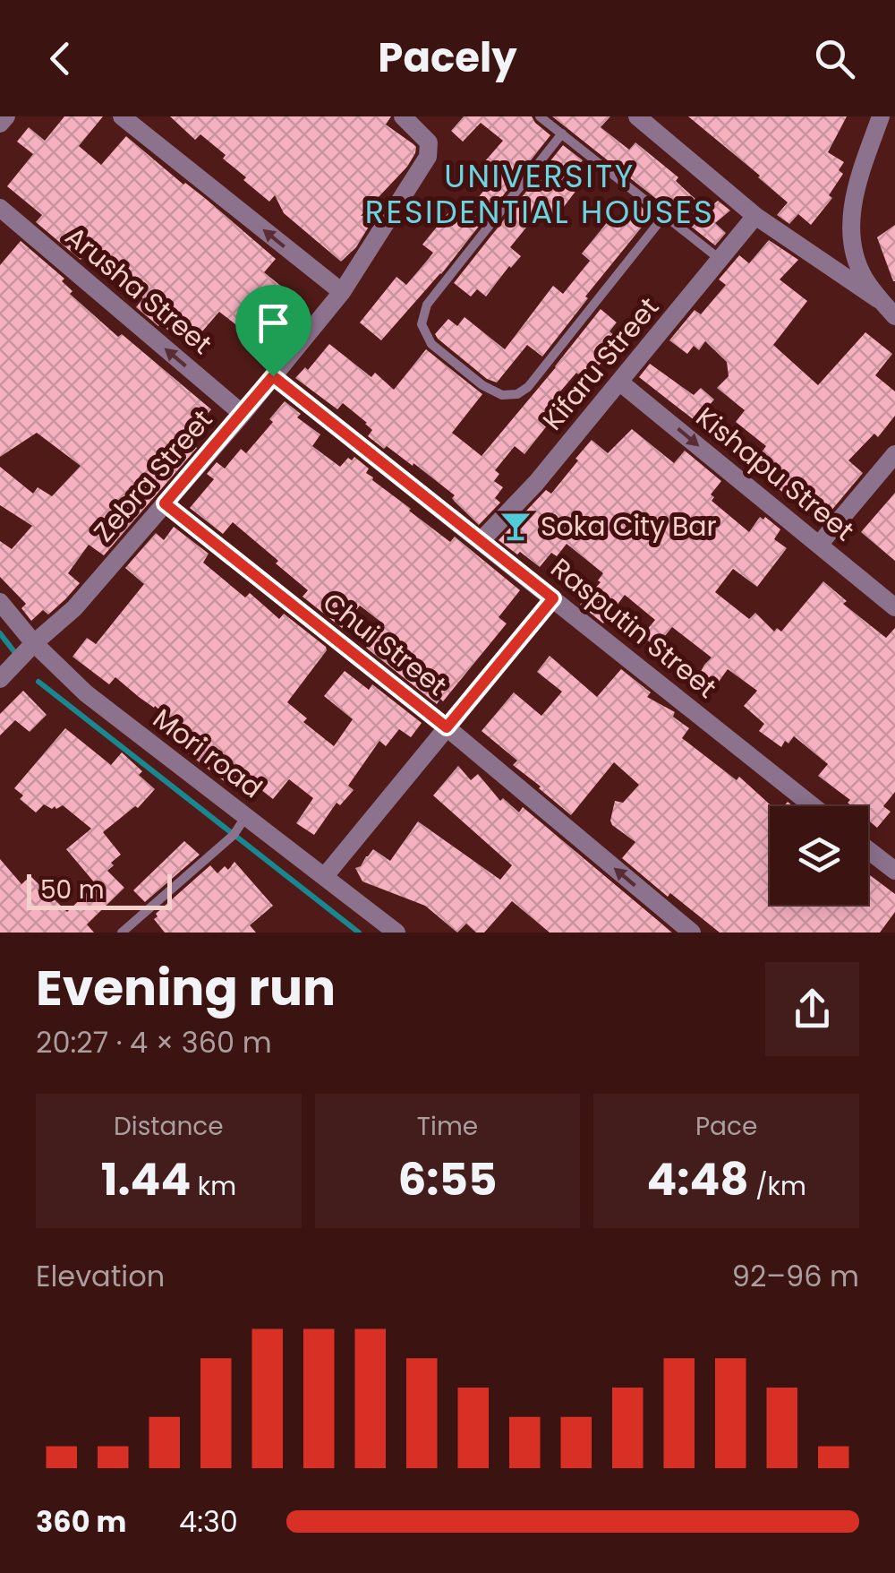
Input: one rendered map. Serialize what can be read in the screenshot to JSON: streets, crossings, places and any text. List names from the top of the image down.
{
  "streets": {
    "street": [
      "Arusha Street",
      "Kifaru Street",
      "Kishapu Street",
      "Zebra Street",
      "Rasputin Street",
      "Chui Street",
      "Mori road"
    ]
  },
  "crossings": [
    ["Arusha Street", "Zebra Street"],
    ["Kifaru Street", "Kishapu Street"],
    ["Kifaru Street", "Rasputin Street"],
    ["Zebra Street", "Rasputin Street"],
    ["Zebra Street", "Chui Street"],
    ["Zebra Street", "Mori road"]
  ],
  "one_way": ["Kishapu Street", "Chui Street"],
  "districts": ["UNIVERSITY RESIDENTIAL HOUSES"],
  "places": {
    "bar": ["Soka City Bar"]
  },
  "scale_bar": "50 m",
  "page": {
    "header": "Pacely",
    "scale": "50 m",
    "heading": ["Evening run", "20:27 · 4 × 360 m"],
    "stats": [
      ["Distance", "1.44 km"],
      ["Time", "6:55"],
      ["Pace", "4:48 /km"]
    ],
    "chart": ["Elevation", "92–96 m"],
    "list": [
      {
        "name": "360 m",
        "note": "4:30"
      }
    ]
  }
}
